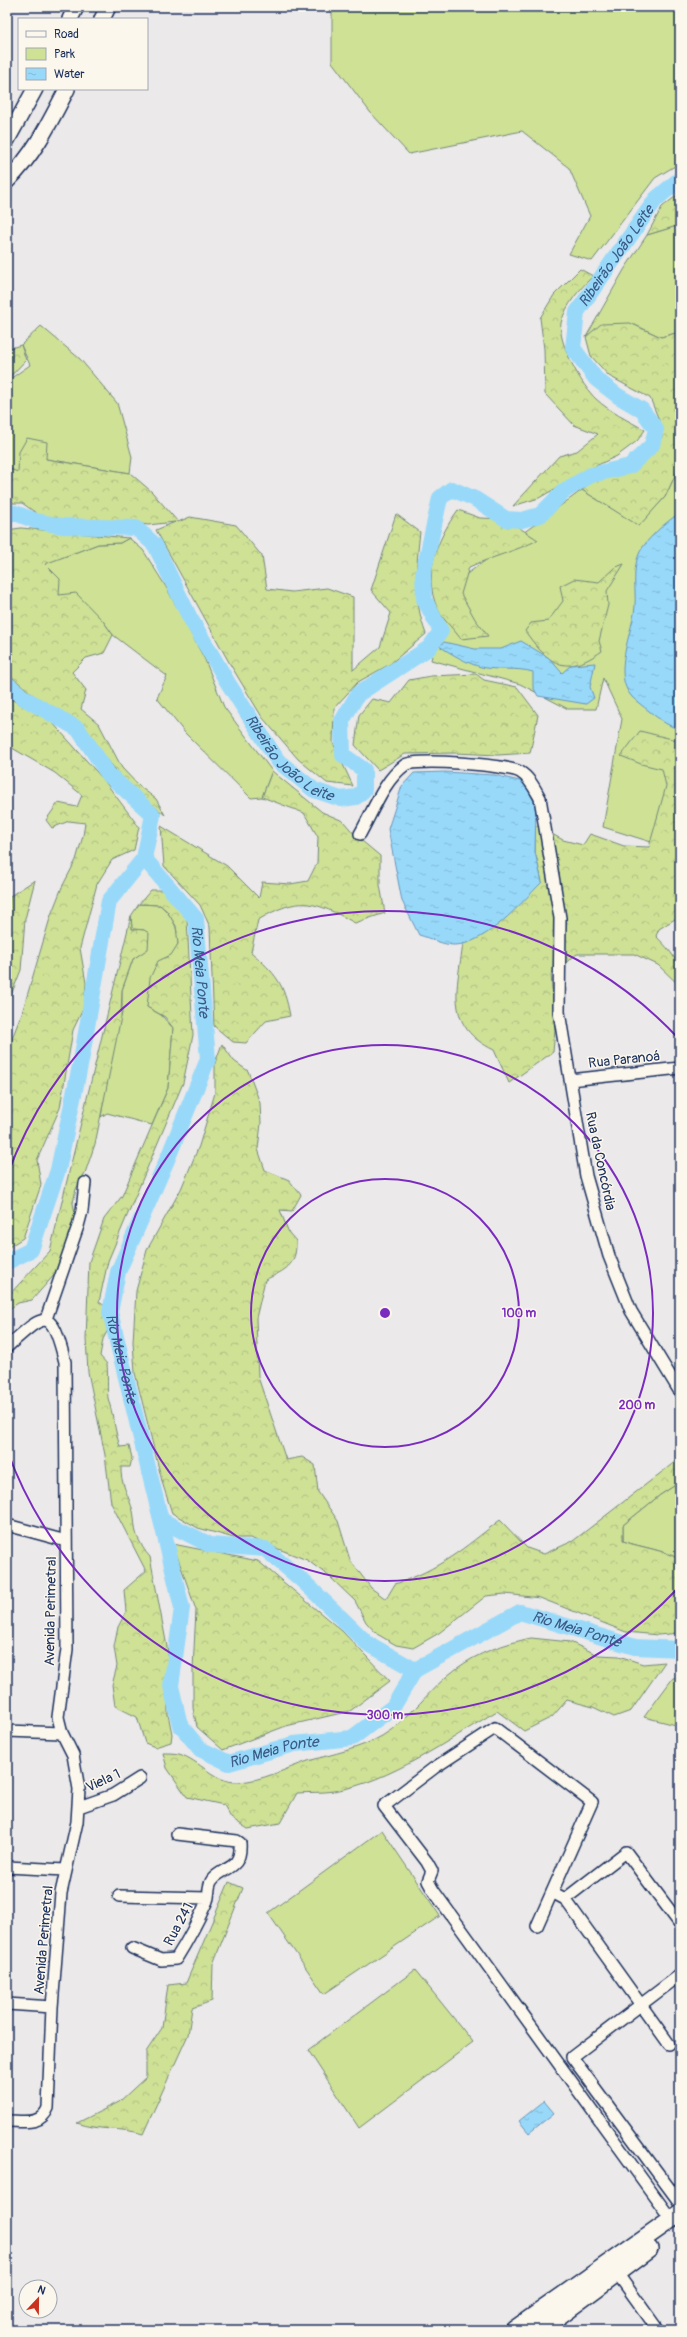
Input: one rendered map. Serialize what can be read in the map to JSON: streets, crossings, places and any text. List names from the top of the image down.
{
  "streets": {
    "street": [
      "Rua Paranoá",
      "Rua da Concórdia",
      "Avenida Perimetral",
      "Viela 1",
      "Rua 241"
    ]
  },
  "crossings": [
    ["Rua Paranoá", "Rua da Concórdia"],
    ["Avenida Perimetral", "Viela 1"]
  ],
  "water": ["Ribeirão João Leite", "Rio Meia Ponte"],
  "legend": ["Road", "Park", "Water"],
  "north": "top",
  "rings": ["100 m", "200 m", "300 m"]
}
